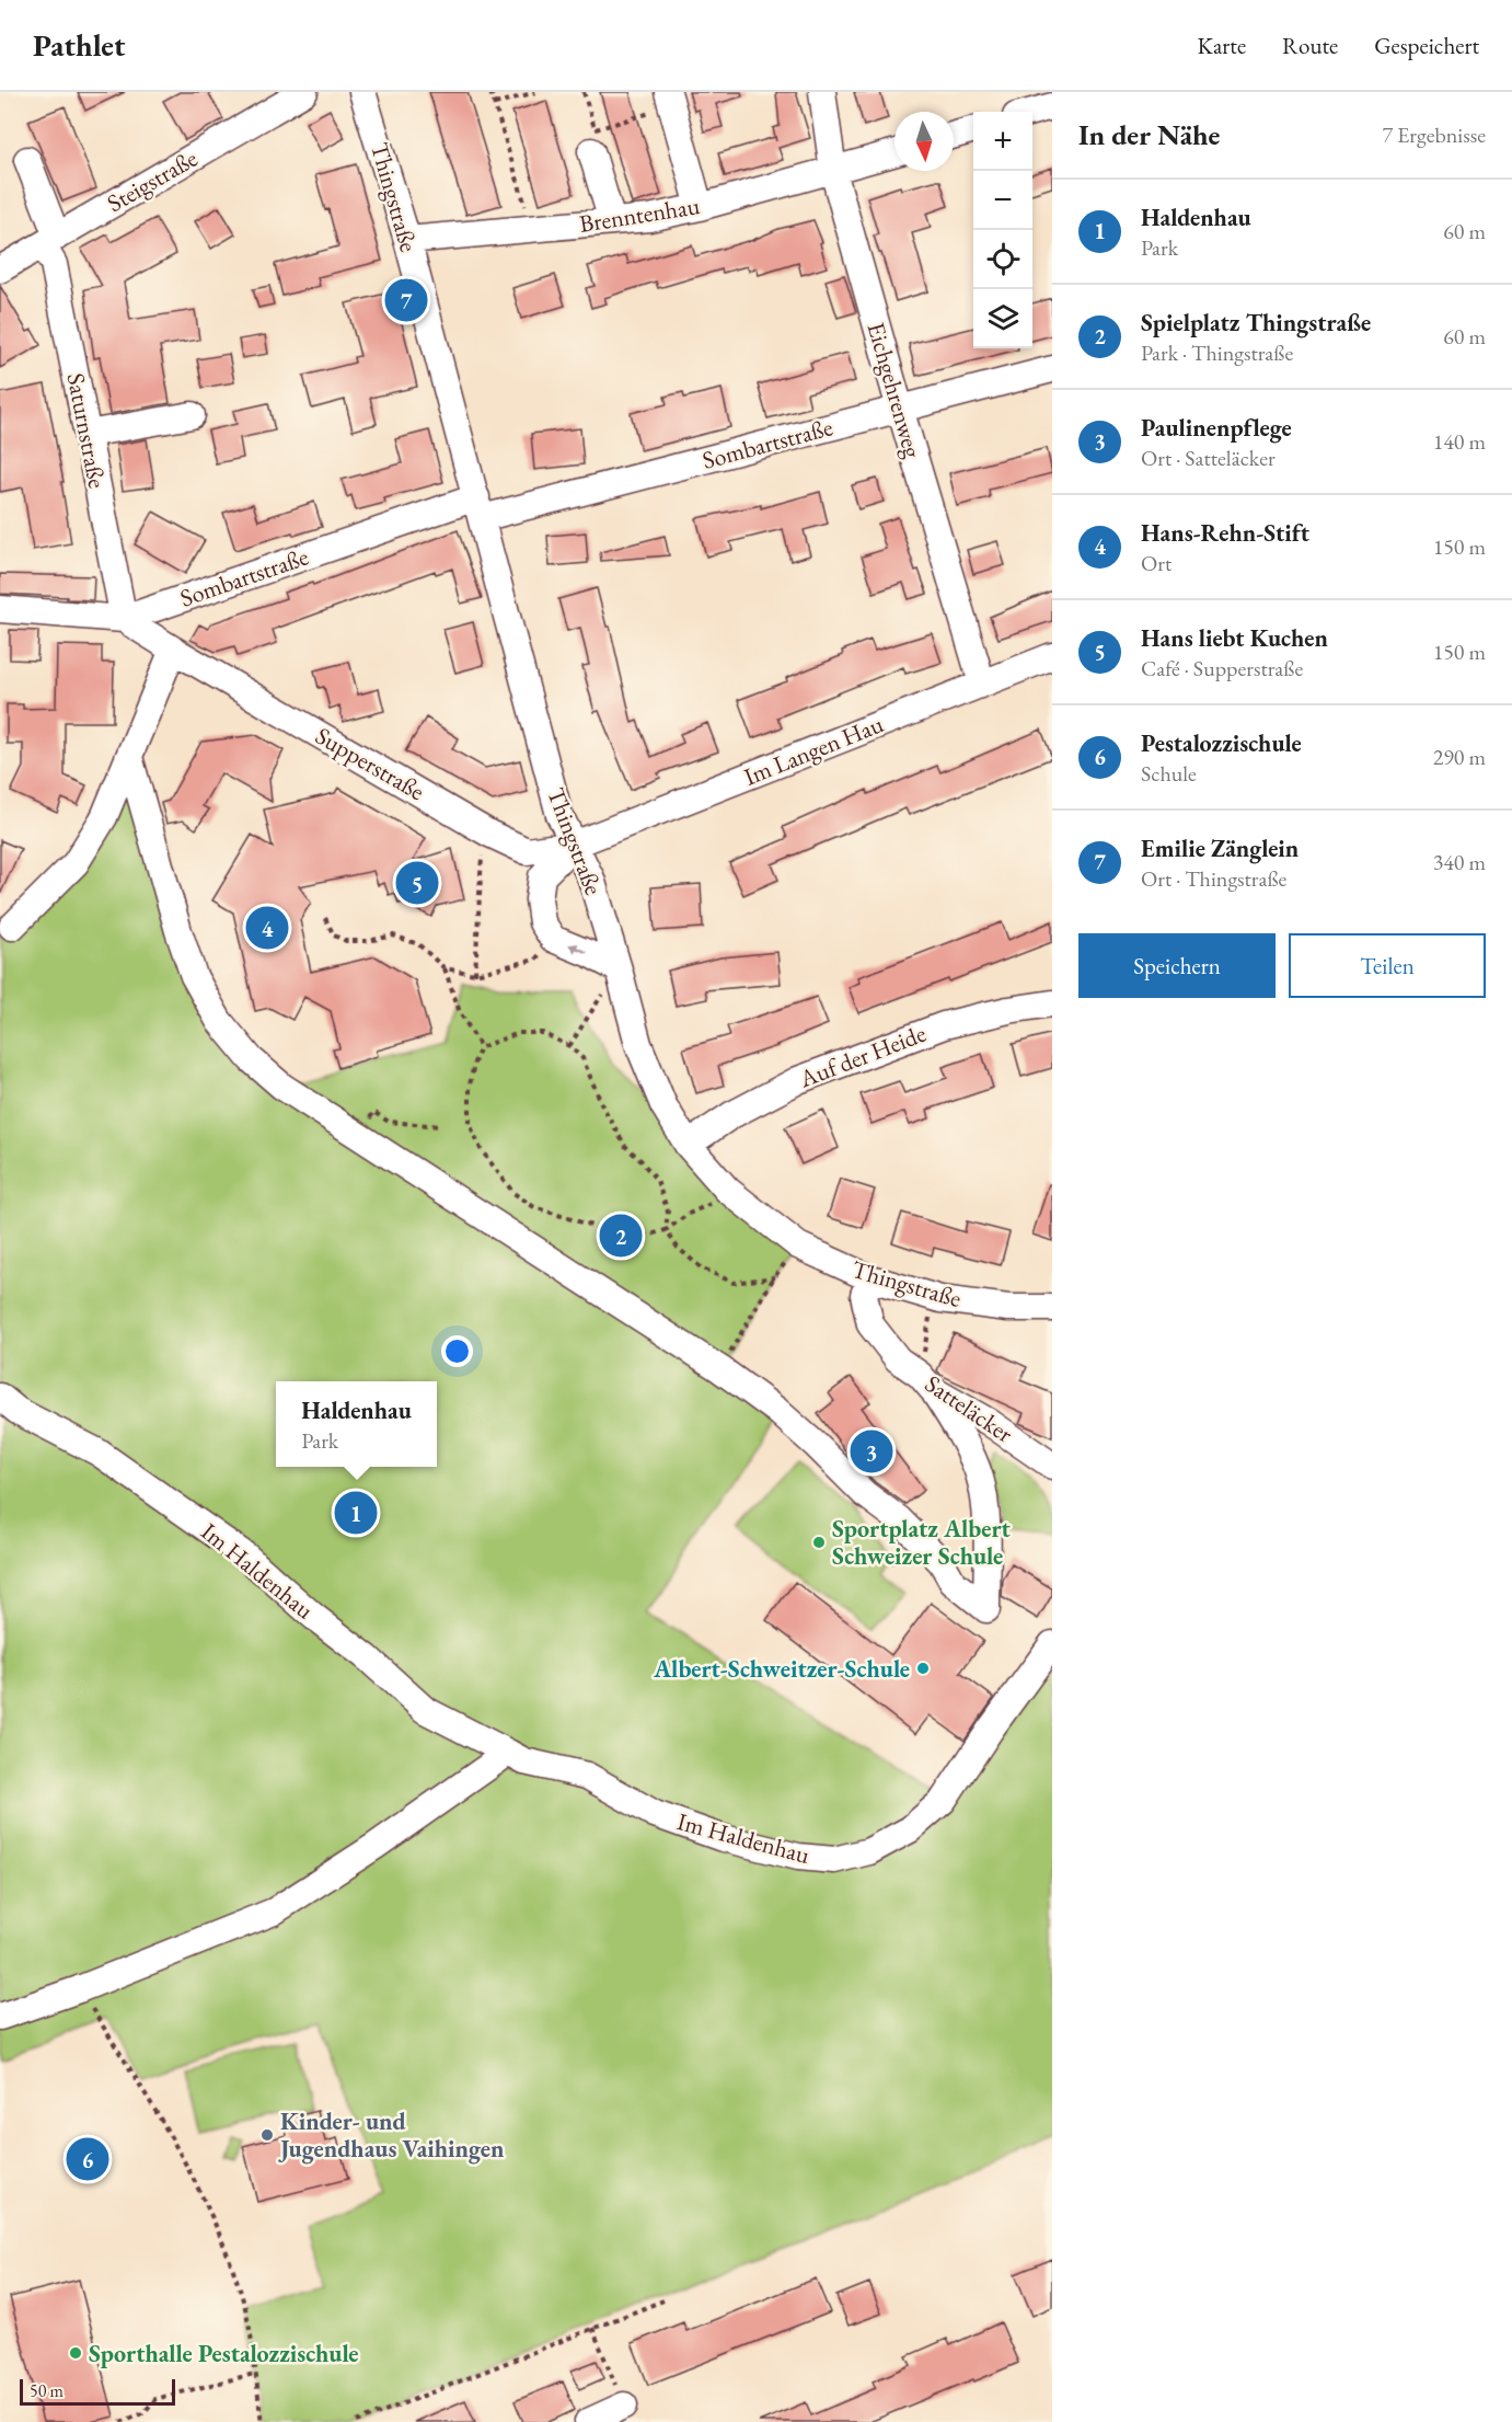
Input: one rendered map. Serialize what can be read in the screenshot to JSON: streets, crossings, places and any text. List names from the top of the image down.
{
  "streets": {
    "street": [
      "Steigstraße",
      "Thingstraße",
      "Brenntenhau",
      "Eichgehrenweg",
      "Saturnstraße",
      "Sombartstraße",
      "Im Langen Hau",
      "Supperstraße",
      "Auf der Heide",
      "Satteläcker",
      "Im Haldenhau"
    ]
  },
  "crossings": [
    ["Steigstraße", "Saturnstraße"],
    ["Thingstraße", "Brenntenhau"],
    ["Thingstraße", "Sombartstraße"],
    ["Thingstraße", "Im Langen Hau"],
    ["Thingstraße", "Supperstraße"],
    ["Thingstraße", "Auf der Heide"],
    ["Thingstraße", "Satteläcker"],
    ["Brenntenhau", "Eichgehrenweg"],
    ["Eichgehrenweg", "Sombartstraße"],
    ["Eichgehrenweg", "Im Langen Hau"],
    ["Saturnstraße", "Sombartstraße"],
    ["Saturnstraße", "Supperstraße"],
    ["Sombartstraße", "Supperstraße"],
    ["Im Langen Hau", "Supperstraße"]
  ],
  "places": [
    "Sportplatz Albert Schweizer Schule",
    "Albert-Schweitzer-Schule",
    "Kinder- und Jugendhaus Vaihingen",
    "Sporthalle Pestalozzischule"
  ],
  "scale_bar": "50 m",
  "north": "bottom",
  "page": {
    "header": "Pathlet",
    "nav": ["Karte", "Route", "Gespeichert"],
    "heading": ["In der Nähe", "7 Ergebnisse"],
    "map_buttons": ["+", "−"],
    "list": [
      {
        "mark": "1",
        "name": "Haldenhau",
        "note": "Park",
        "value": "60 m"
      },
      {
        "mark": "2",
        "name": "Spielplatz Thingstraße",
        "note": "Park · Thingstraße",
        "value": "60 m"
      },
      {
        "mark": "3",
        "name": "Paulinenpflege",
        "note": "Ort · Satteläcker",
        "value": "140 m"
      },
      {
        "mark": "4",
        "name": "Hans-Rehn-Stift",
        "note": "Ort",
        "value": "150 m"
      },
      {
        "mark": "5",
        "name": "Hans liebt Kuchen",
        "note": "Café · Supperstraße",
        "value": "150 m"
      },
      {
        "mark": "6",
        "name": "Pestalozzischule",
        "note": "Schule",
        "value": "290 m"
      },
      {
        "mark": "7",
        "name": "Emilie Zänglein",
        "note": "Ort · Thingstraße",
        "value": "340 m"
      }
    ],
    "pins": [
      "7",
      "5",
      "4",
      "2",
      "3",
      "1",
      "6"
    ],
    "buttons": ["Speichern", "Teilen"],
    "popup": ["Haldenhau", "Park"],
    "scale": "50 m"
  }
}
